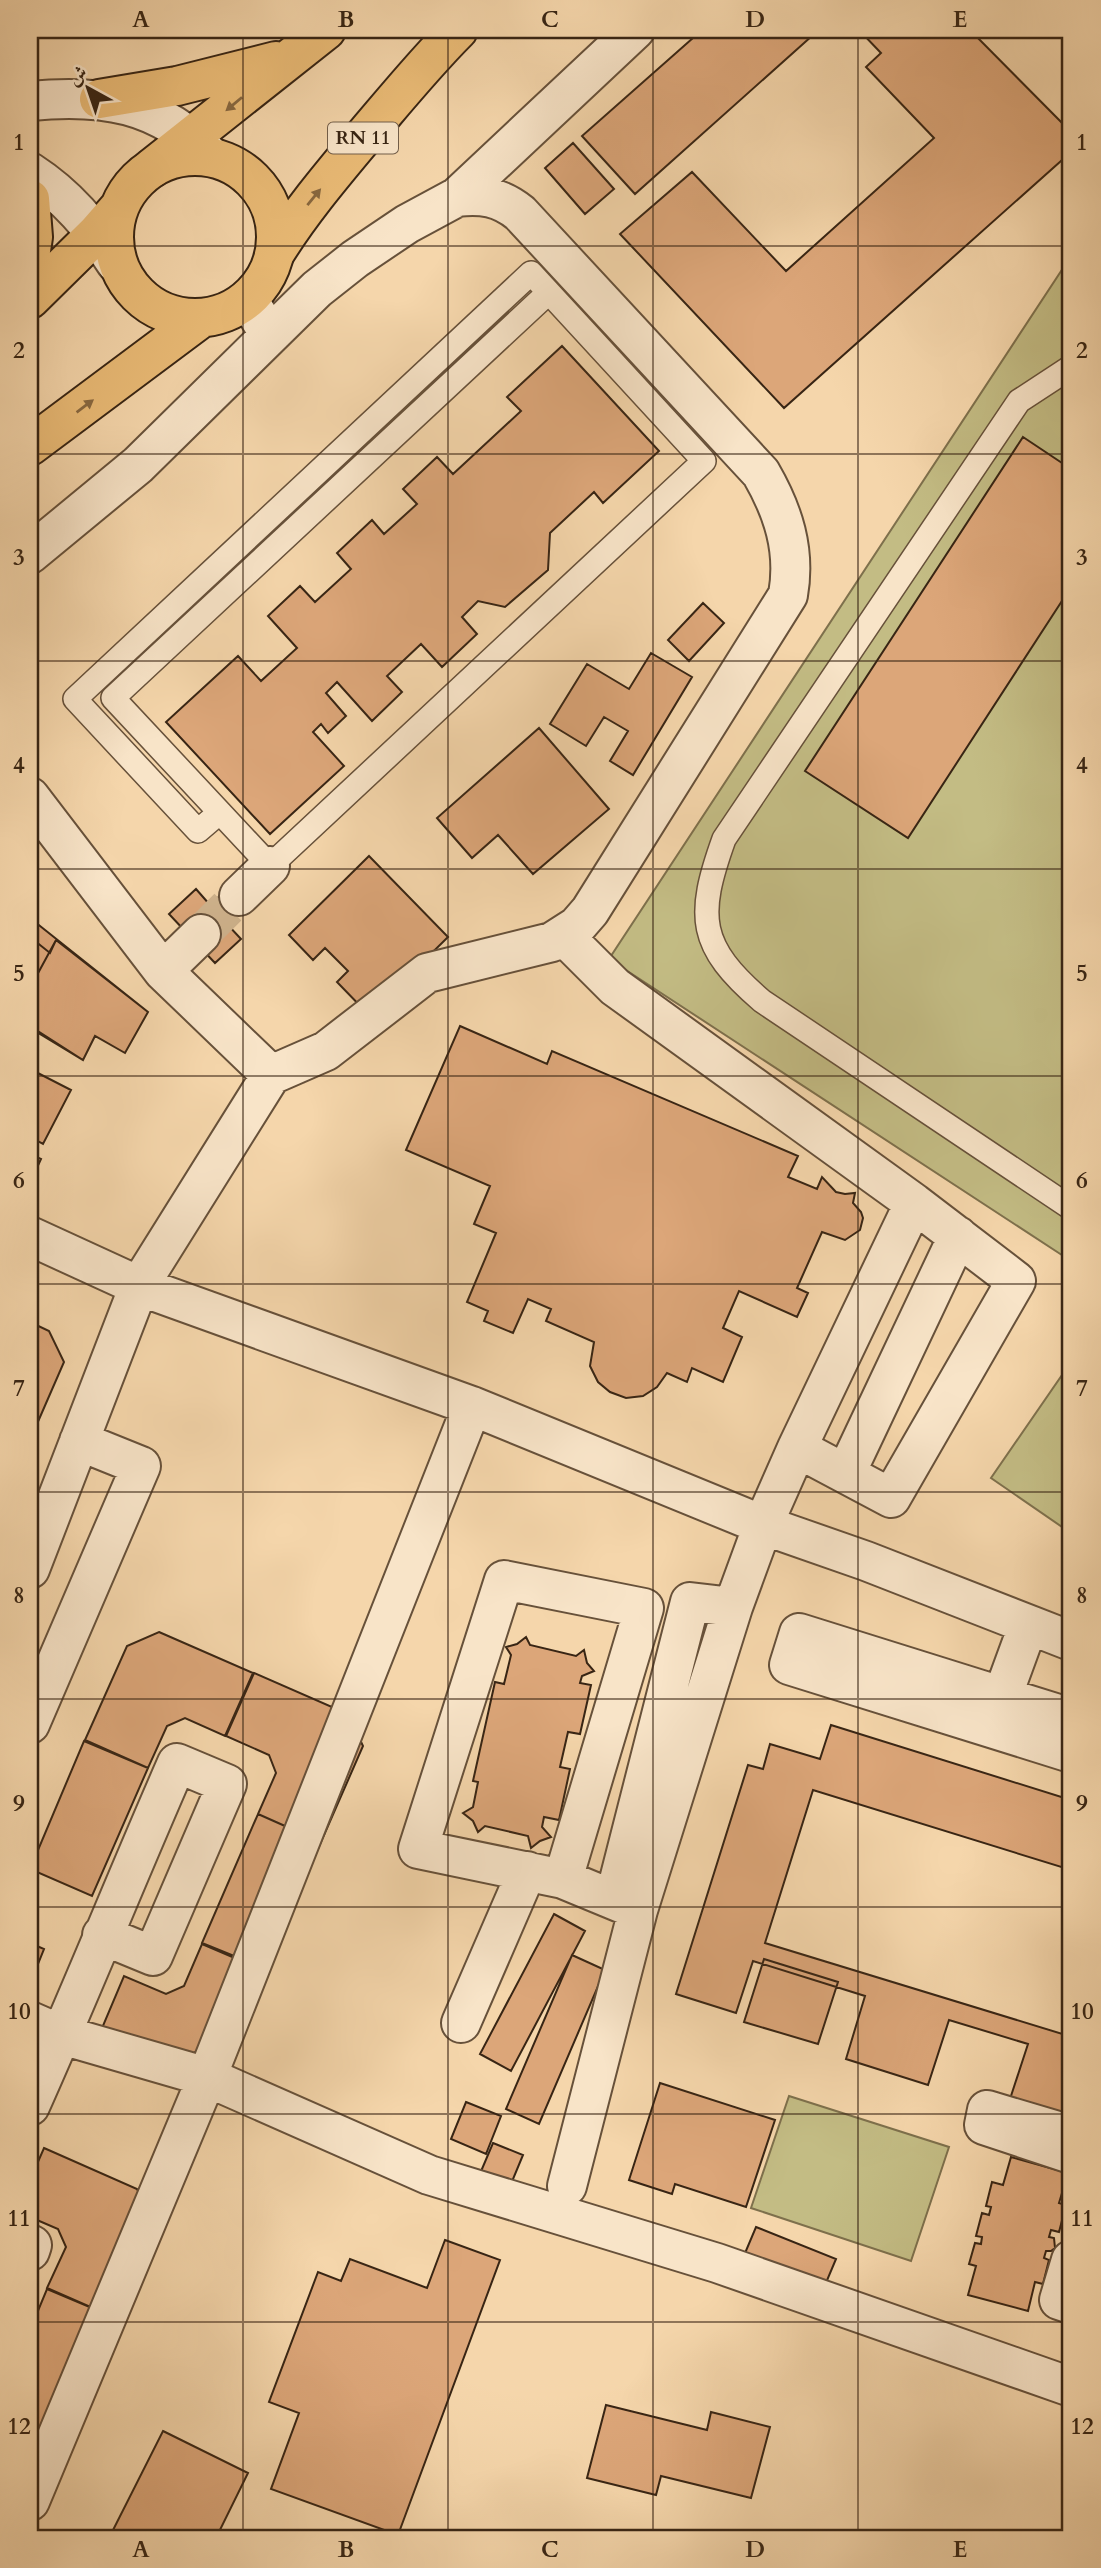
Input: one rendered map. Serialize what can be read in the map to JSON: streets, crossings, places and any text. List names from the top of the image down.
{
  "streets": {
    "main road": ["RN 11"]
  },
  "north": "top left",
  "grid": {
    "columns": [
      "A",
      "B",
      "C",
      "D",
      "E"
    ],
    "rows": [
      "1",
      "2",
      "3",
      "4",
      "5",
      "6",
      "7",
      "8",
      "9",
      "10",
      "11",
      "12"
    ]
  }
}
